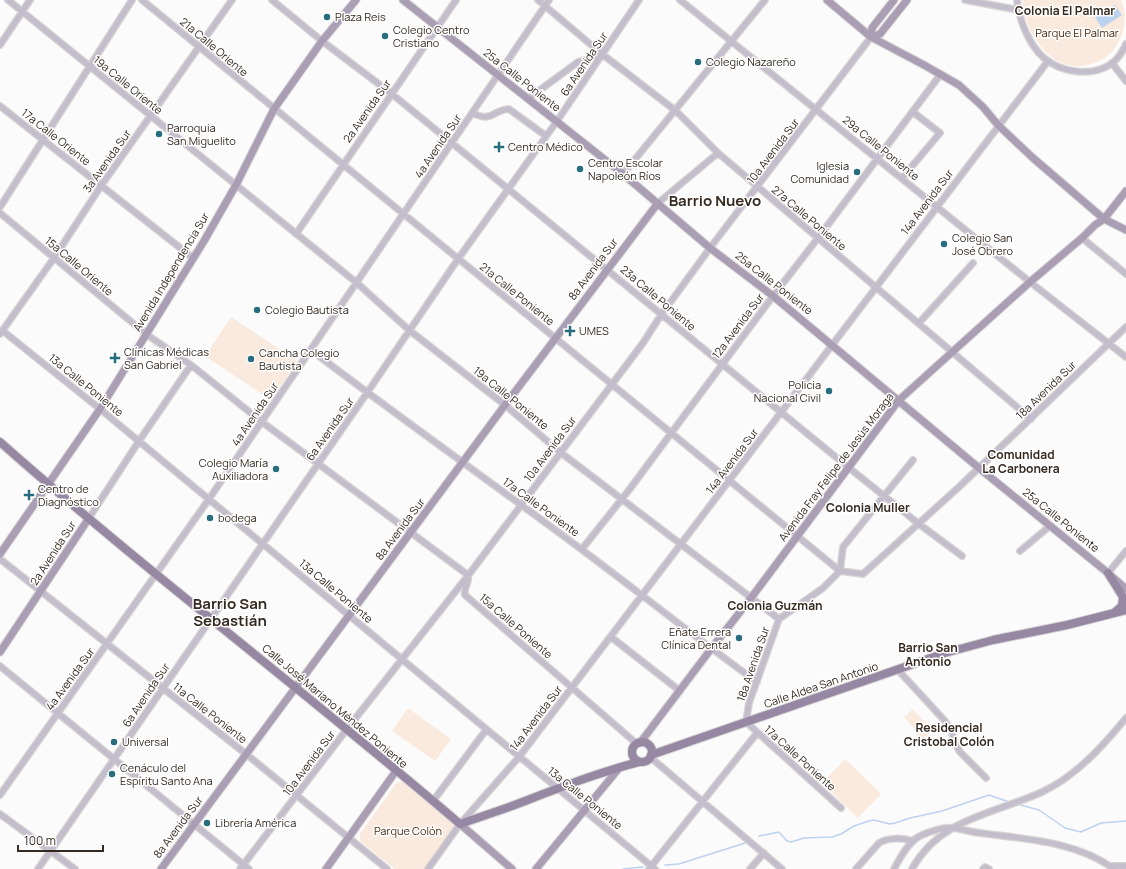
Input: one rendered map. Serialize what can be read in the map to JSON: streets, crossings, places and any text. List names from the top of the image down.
{
  "streets": {
    "main road": ["Calle Aldea San Antonio", "Calle José Mariano Méndez Poniente"],
    "street": [
      "21a Calle Oriente",
      "6a Avenida Sur",
      "25a Calle Poniente",
      "19a Calle Oriente",
      "2a Avenida Sur",
      "17a Calle Oriente",
      "4a Avenida Sur",
      "29a Calle Poniente",
      "10a Avenida Sur",
      "3a Avenida Sur",
      "14a Avenida Sur",
      "27a Calle Poniente",
      "15a Calle Oriente",
      "8a Avenida Sur",
      "Avenida Independencia Sur",
      "21a Calle Poniente",
      "23a Calle Poniente",
      "12a Avenida Sur",
      "13a Calle Poniente",
      "18a Avenida Sur",
      "19a Calle Poniente",
      "Avenida Fray Felipe de Jesús Moraga",
      "17a Calle Poniente",
      "15a Calle Poniente",
      "11a Calle Poniente"
    ]
  },
  "crossings": [
    ["21a Calle Oriente", "3a Avenida Sur"],
    ["21a Calle Oriente", "Avenida Independencia Sur"],
    ["21a Calle Oriente", "21a Calle Poniente"],
    ["6a Avenida Sur", "25a Calle Poniente"],
    ["6a Avenida Sur", "27a Calle Poniente"],
    ["6a Avenida Sur", "21a Calle Poniente"],
    ["6a Avenida Sur", "23a Calle Poniente"],
    ["6a Avenida Sur", "13a Calle Poniente"],
    ["6a Avenida Sur", "19a Calle Poniente"],
    ["6a Avenida Sur", "17a Calle Poniente"],
    ["6a Avenida Sur", "Calle José Mariano Méndez Poniente"],
    ["6a Avenida Sur", "11a Calle Poniente"],
    ["25a Calle Poniente", "2a Avenida Sur"],
    ["25a Calle Poniente", "4a Avenida Sur"],
    ["25a Calle Poniente", "10a Avenida Sur"],
    ["25a Calle Poniente", "14a Avenida Sur"],
    ["25a Calle Poniente", "8a Avenida Sur"],
    ["25a Calle Poniente", "12a Avenida Sur"],
    ["25a Calle Poniente", "18a Avenida Sur"],
    ["25a Calle Poniente", "Avenida Fray Felipe de Jesús Moraga"],
    ["19a Calle Oriente", "3a Avenida Sur"],
    ["19a Calle Oriente", "Avenida Independencia Sur"],
    ["19a Calle Oriente", "19a Calle Poniente"],
    ["2a Avenida Sur", "21a Calle Poniente"],
    ["2a Avenida Sur", "23a Calle Poniente"],
    ["2a Avenida Sur", "13a Calle Poniente"],
    ["2a Avenida Sur", "19a Calle Poniente"],
    ["2a Avenida Sur", "Calle José Mariano Méndez Poniente"],
    ["2a Avenida Sur", "11a Calle Poniente"],
    ["17a Calle Oriente", "3a Avenida Sur"],
    ["17a Calle Oriente", "Avenida Independencia Sur"],
    ["4a Avenida Sur", "27a Calle Poniente"],
    ["4a Avenida Sur", "21a Calle Poniente"],
    ["4a Avenida Sur", "23a Calle Poniente"],
    ["4a Avenida Sur", "13a Calle Poniente"],
    ["4a Avenida Sur", "19a Calle Poniente"],
    ["4a Avenida Sur", "17a Calle Poniente"],
    ["4a Avenida Sur", "Calle José Mariano Méndez Poniente"],
    ["4a Avenida Sur", "11a Calle Poniente"],
    ["29a Calle Poniente", "10a Avenida Sur"],
    ["29a Calle Poniente", "14a Avenida Sur"],
    ["29a Calle Poniente", "12a Avenida Sur"],
    ["29a Calle Poniente", "18a Avenida Sur"],
    ["29a Calle Poniente", "Avenida Fray Felipe de Jesús Moraga"],
    ["10a Avenida Sur", "27a Calle Poniente"],
    ["10a Avenida Sur", "21a Calle Poniente"],
    ["10a Avenida Sur", "23a Calle Poniente"],
    ["10a Avenida Sur", "13a Calle Poniente"],
    ["10a Avenida Sur", "19a Calle Poniente"],
    ["10a Avenida Sur", "17a Calle Poniente"],
    ["10a Avenida Sur", "15a Calle Poniente"],
    ["10a Avenida Sur", "Calle José Mariano Méndez Poniente"],
    ["10a Avenida Sur", "11a Calle Poniente"],
    ["3a Avenida Sur", "15a Calle Oriente"],
    ["3a Avenida Sur", "13a Calle Poniente"],
    ["14a Avenida Sur", "27a Calle Poniente"],
    ["14a Avenida Sur", "21a Calle Poniente"],
    ["14a Avenida Sur", "23a Calle Poniente"],
    ["14a Avenida Sur", "13a Calle Poniente"],
    ["14a Avenida Sur", "19a Calle Poniente"],
    ["14a Avenida Sur", "17a Calle Poniente"],
    ["14a Avenida Sur", "15a Calle Poniente"],
    ["14a Avenida Sur", "Calle José Mariano Méndez Poniente"],
    ["27a Calle Poniente", "12a Avenida Sur"],
    ["27a Calle Poniente", "18a Avenida Sur"],
    ["27a Calle Poniente", "Avenida Fray Felipe de Jesús Moraga"],
    ["15a Calle Oriente", "Avenida Independencia Sur"],
    ["8a Avenida Sur", "21a Calle Poniente"],
    ["8a Avenida Sur", "23a Calle Poniente"],
    ["8a Avenida Sur", "13a Calle Poniente"],
    ["8a Avenida Sur", "19a Calle Poniente"],
    ["8a Avenida Sur", "17a Calle Poniente"],
    ["8a Avenida Sur", "Calle José Mariano Méndez Poniente"],
    ["8a Avenida Sur", "11a Calle Poniente"],
    ["Avenida Independencia Sur", "21a Calle Poniente"],
    ["Avenida Independencia Sur", "23a Calle Poniente"],
    ["Avenida Independencia Sur", "13a Calle Poniente"],
    ["Avenida Independencia Sur", "19a Calle Poniente"],
    ["Avenida Independencia Sur", "Calle José Mariano Méndez Poniente"],
    ["21a Calle Poniente", "12a Avenida Sur"],
    ["21a Calle Poniente", "18a Avenida Sur"],
    ["21a Calle Poniente", "Avenida Fray Felipe de Jesús Moraga"],
    ["23a Calle Poniente", "12a Avenida Sur"],
    ["23a Calle Poniente", "18a Avenida Sur"],
    ["23a Calle Poniente", "Avenida Fray Felipe de Jesús Moraga"],
    ["12a Avenida Sur", "19a Calle Poniente"],
    ["12a Avenida Sur", "17a Calle Poniente"],
    ["18a Avenida Sur", "19a Calle Poniente"],
    ["18a Avenida Sur", "17a Calle Poniente"],
    ["18a Avenida Sur", "Calle Aldea San Antonio"],
    ["19a Calle Poniente", "Avenida Fray Felipe de Jesús Moraga"],
    ["Avenida Fray Felipe de Jesús Moraga", "17a Calle Poniente"],
    ["Avenida Fray Felipe de Jesús Moraga", "15a Calle Poniente"],
    ["Avenida Fray Felipe de Jesús Moraga", "Calle Aldea San Antonio"],
    ["17a Calle Poniente", "Calle Aldea San Antonio"],
    ["15a Calle Poniente", "Calle Aldea San Antonio"]
  ],
  "districts": [
    "Colonia El Palmar",
    "Barrio Nuevo",
    "Comunidad La Carbonera",
    "Colonia Muller",
    "Barrio San Sebastián",
    "Colonia Guzmán",
    "Barrio San Antonio",
    "Residencial Cristobal Colón"
  ],
  "parks": ["Parque El Palmar", "Parque Colón"],
  "places": {
    "other": [
      "Plaza Reis",
      "Colegio Centro Cristiano",
      "Colegio Nazareño",
      "Parroquia San Miguelito",
      "Centro Escolar Napoleón Ríos",
      "Iglesia Comunidad",
      "Colegio San José Obrero",
      "Colegio Bautista",
      "Cancha Colegio Bautista",
      "Policia Nacional Civil",
      "Colegio María Auxiliadora",
      "bodega",
      "Eñate Errera Clínica Dental",
      "Universal",
      "Cenáculo del Espíritu Santo Ana",
      "Librería América"
    ],
    "health": [
      "Centro Médico",
      "UMES",
      "Clínicas Médicas San Gabriel",
      "Centro de Diagnóstico"
    ]
  },
  "scale_bar": "100 m"
}
